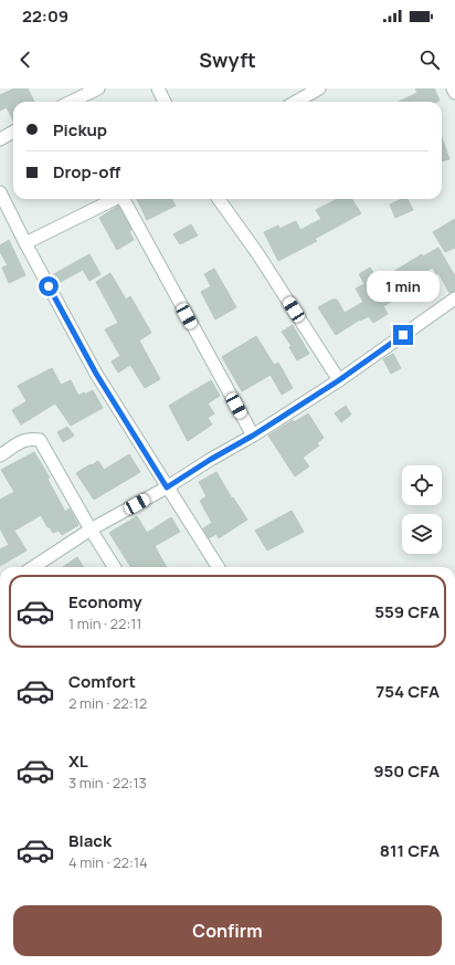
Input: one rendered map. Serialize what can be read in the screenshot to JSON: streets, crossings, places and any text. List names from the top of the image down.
{
  "page": {
    "status": "22:09",
    "header": "Swyft",
    "banner": ["Pickup", "Drop-off"],
    "bubble": "1 min",
    "list": [
      {
        "name": "Economy",
        "note": "1 min · 22:11",
        "value": "559 CFA"
      },
      {
        "name": "Comfort",
        "note": "2 min · 22:12",
        "value": "754 CFA"
      },
      {
        "name": "XL",
        "note": "3 min · 22:13",
        "value": "950 CFA"
      },
      {
        "name": "Black",
        "note": "4 min · 22:14",
        "value": "811 CFA"
      }
    ],
    "buttons": "Confirm"
  }
}
